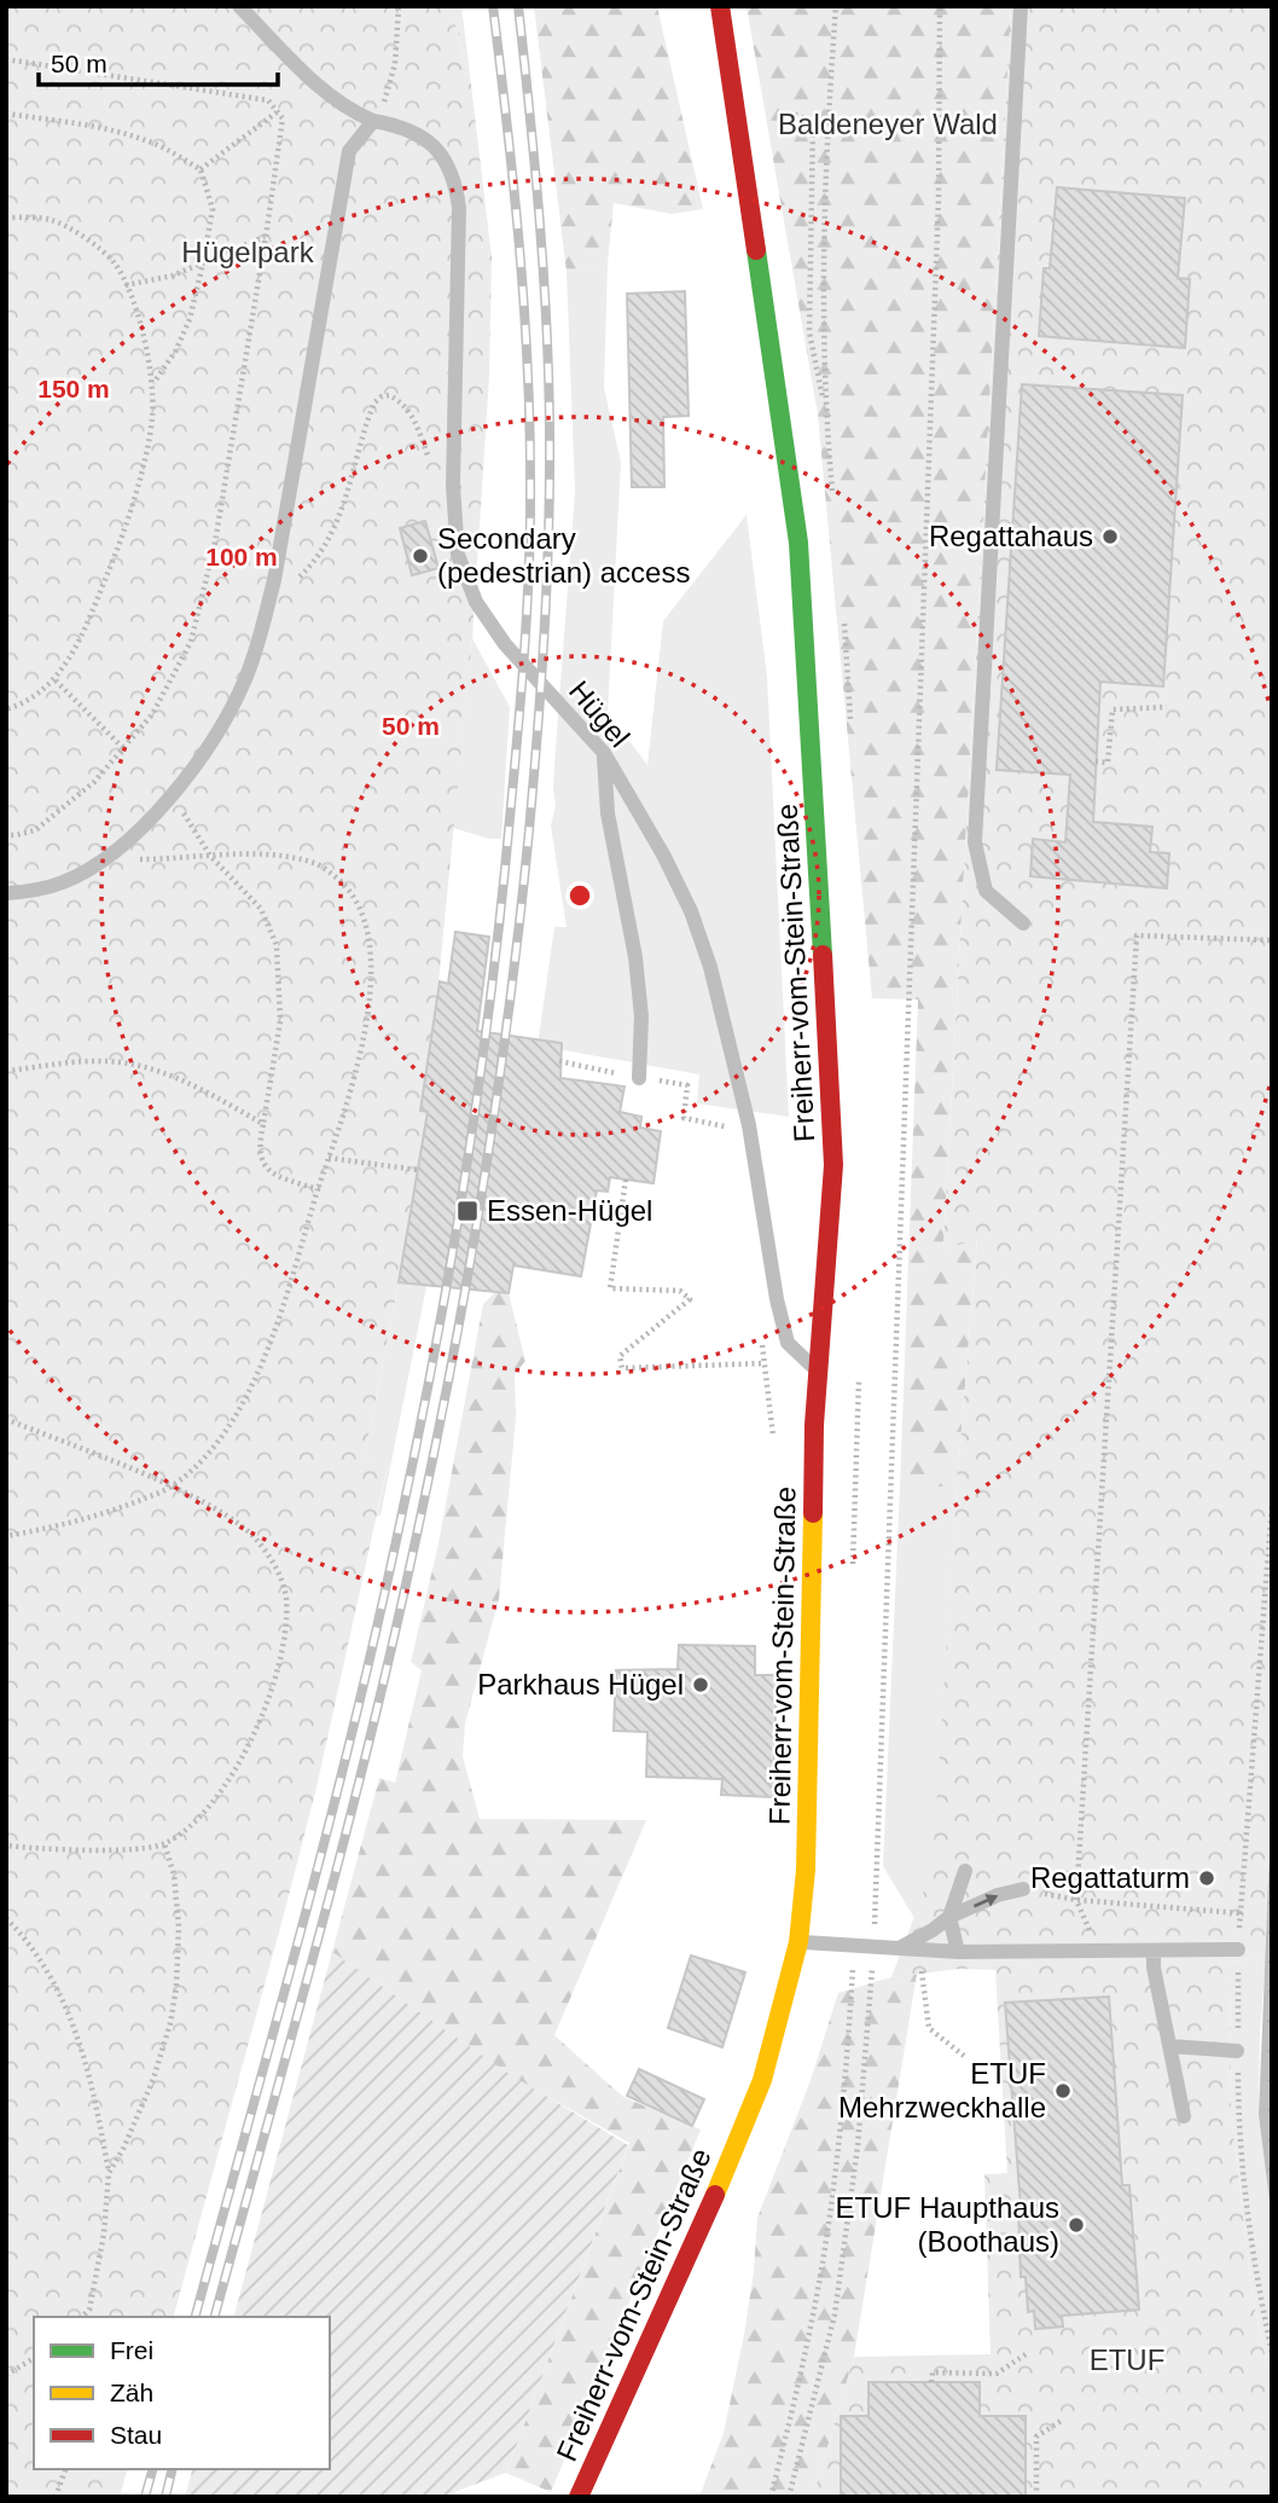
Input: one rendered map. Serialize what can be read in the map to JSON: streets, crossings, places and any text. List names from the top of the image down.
{
  "streets": {
    "main road": ["Freiherr-vom-Stein-Straße"],
    "lane": ["Hügel"]
  },
  "crossings": [
    ["Hügel", "Freiherr-vom-Stein-Straße"]
  ],
  "parks": ["Baldeneyer Wald", "Hügelpark", "ETUF"],
  "places": {
    "other": [
      "Regattahaus",
      "Secondary (pedestrian) access",
      "Parkhaus Hügel",
      "Regattaturm",
      "ETUF Mehrzweckhalle",
      "ETUF Haupthaus (Boothaus)"
    ],
    "transit": ["Essen-Hügel"]
  },
  "legend": ["Frei", "Zäh", "Stau"],
  "scale_bar": "50 m",
  "rings": ["150 m", "100 m", "50 m"]
}
